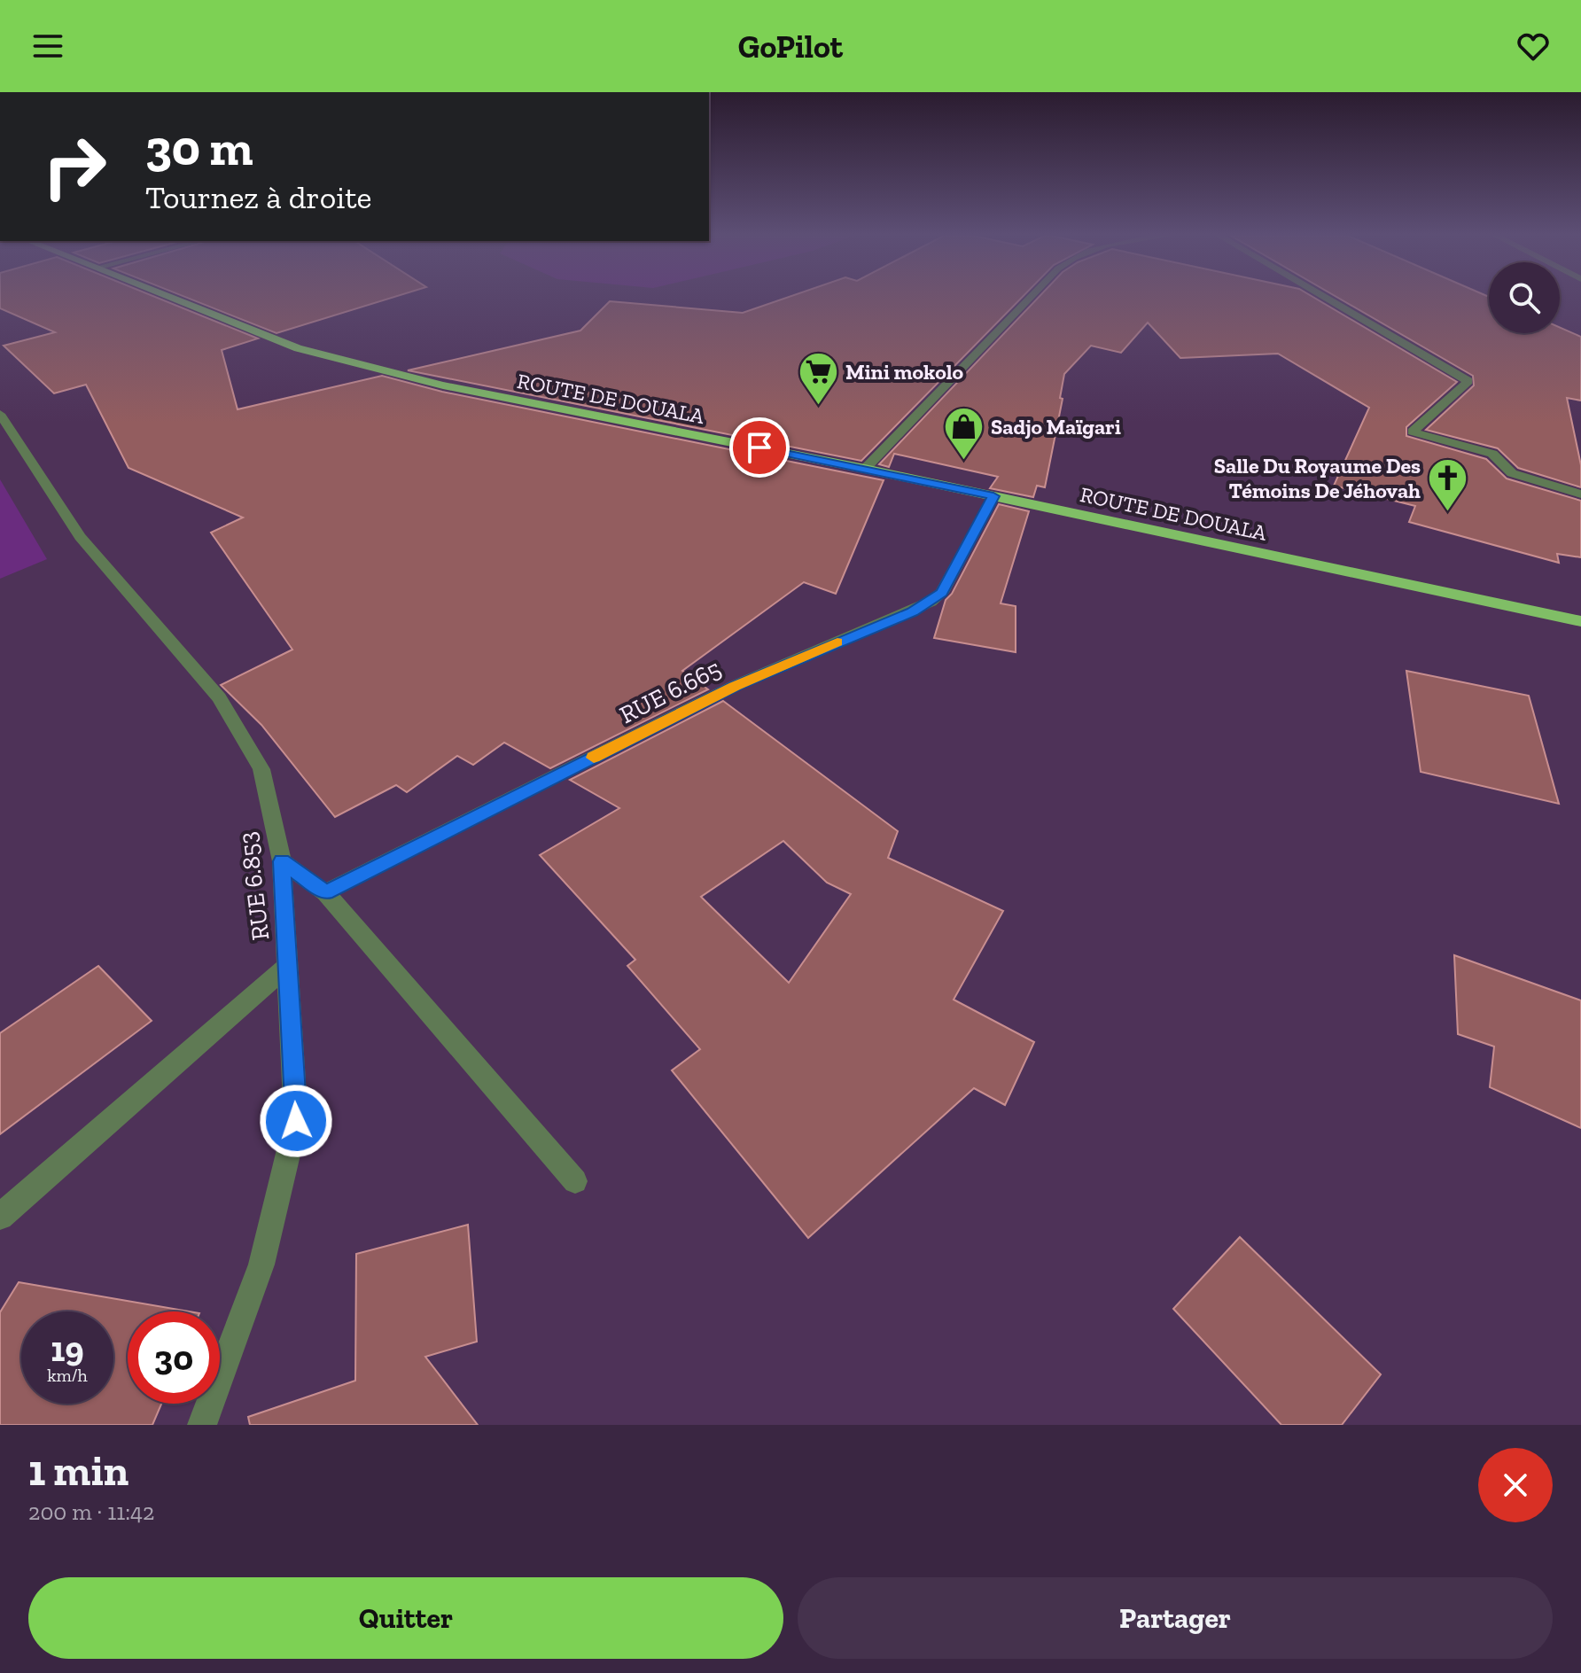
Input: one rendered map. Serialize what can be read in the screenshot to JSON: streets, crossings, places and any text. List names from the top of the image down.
{
  "streets": {
    "highway": ["ROUTE DE DOUALA"],
    "street": ["RUE 6.665", "RUE 6.853"]
  },
  "crossings": [
    ["ROUTE DE DOUALA", "RUE 6.665"]
  ],
  "places": {
    "supermarket": ["Mini mokolo"],
    "shop": ["Sadjo Maïgari"],
    "church": ["Salle Du Royaume Des Témoins De Jéhovah"]
  },
  "page": {
    "header": "GoPilot",
    "turn": ["30 m", "Tournez à droite"],
    "speed": "19 km/h",
    "limit": "30",
    "heading": ["1 min", "200 m · 11:42"],
    "buttons": ["Quitter", "Partager"]
  }
}
